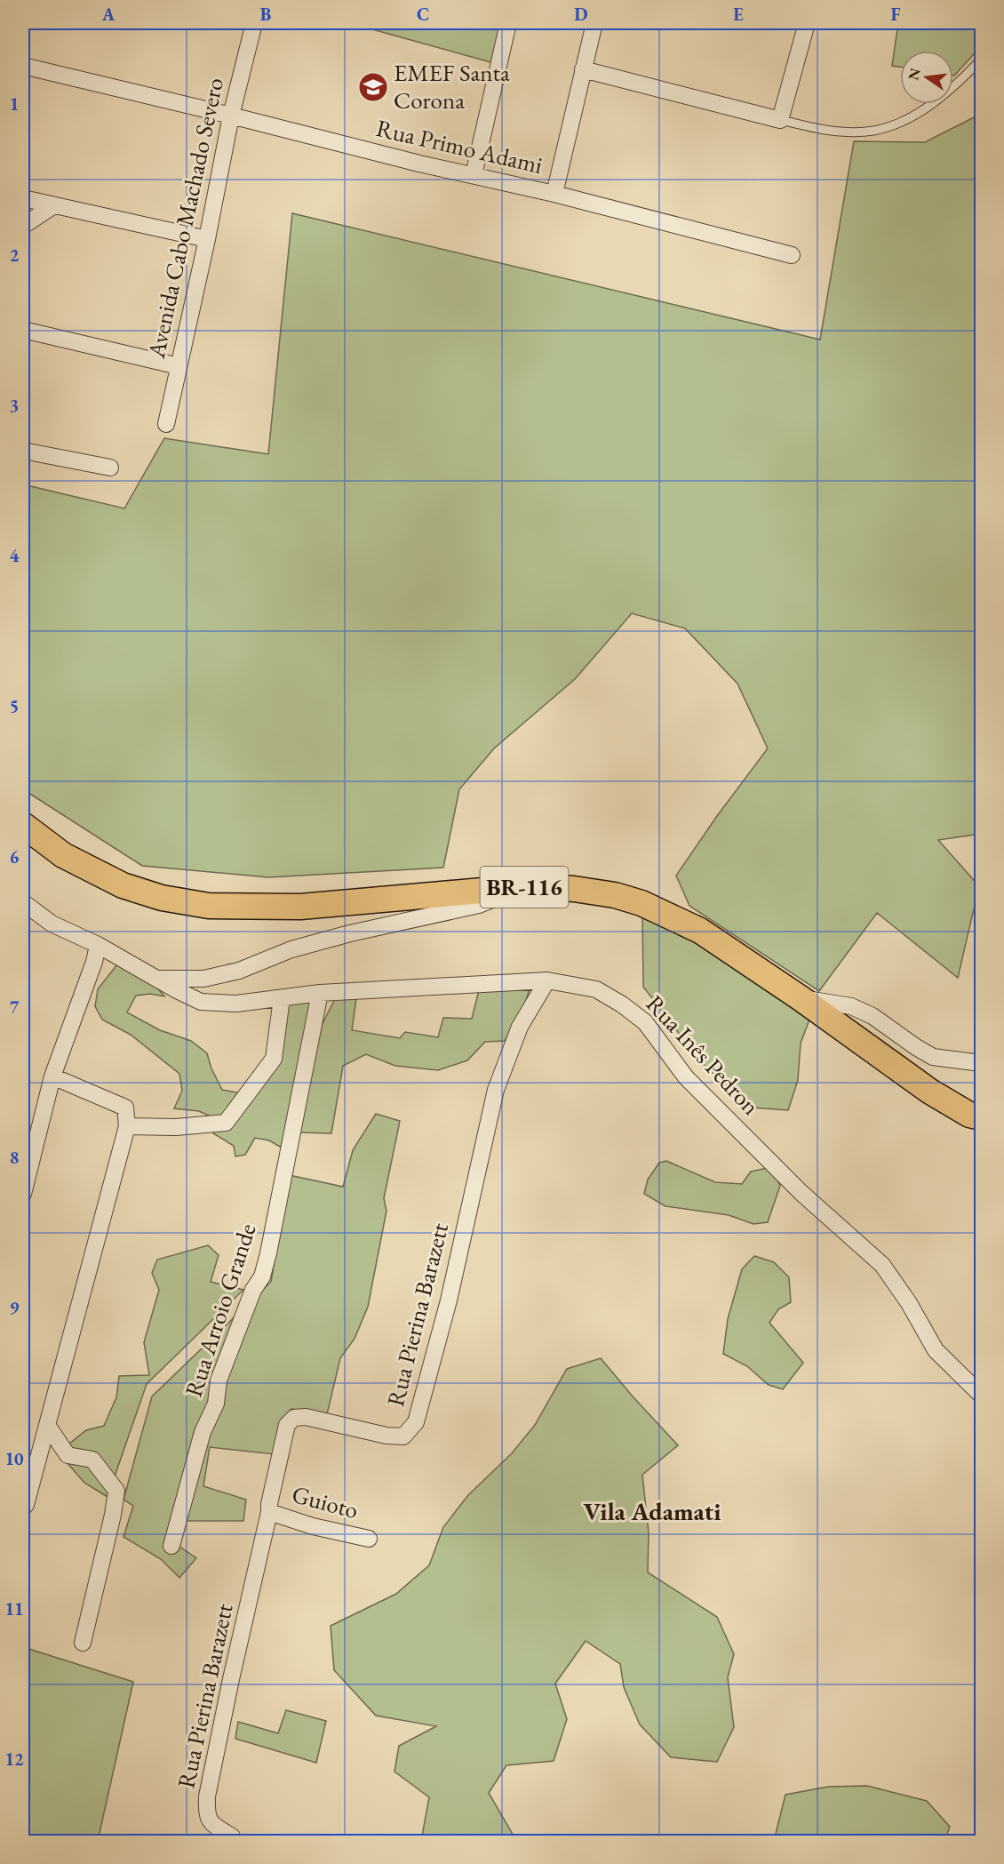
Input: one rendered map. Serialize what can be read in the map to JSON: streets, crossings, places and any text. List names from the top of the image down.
{
  "streets": {
    "main road": ["BR-116"],
    "street": [
      "Rua Primo Adami",
      "Avenida Cabo Machado Severo",
      "Rua Inês Pedron",
      "Rua Arroio Grande",
      "Rua Pierina Barazett",
      "Guioto"
    ]
  },
  "crossings": [
    ["Rua Primo Adami", "Avenida Cabo Machado Severo"],
    ["BR-116", "Rua Inês Pedron"],
    ["Rua Inês Pedron", "Rua Arroio Grande"],
    ["Rua Inês Pedron", "Rua Pierina Barazett"],
    ["Rua Pierina Barazett", "Guioto"]
  ],
  "districts": ["Vila Adamati"],
  "places": {
    "school or university": ["EMEF Santa Corona"]
  },
  "north": "left",
  "grid": {
    "columns": [
      "A",
      "B",
      "C",
      "D",
      "E",
      "F"
    ],
    "rows": [
      "1",
      "2",
      "3",
      "4",
      "5",
      "6",
      "7",
      "8",
      "9",
      "10",
      "11",
      "12"
    ]
  }
}
